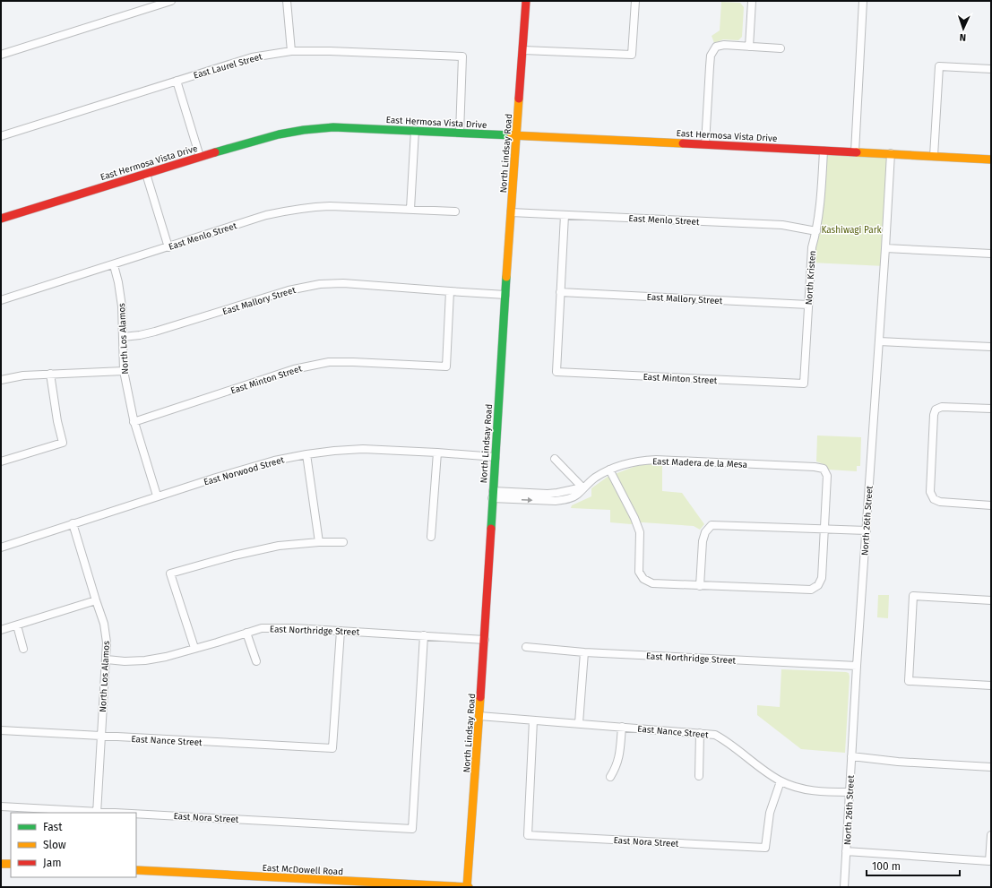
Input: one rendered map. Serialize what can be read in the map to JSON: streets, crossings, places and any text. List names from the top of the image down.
{
  "streets": {
    "main road": ["East Hermosa Vista Drive", "North Lindsay Road", "East McDowell Road"],
    "street": [
      "East Laurel Street",
      "East Menlo Street",
      "North Kristen",
      "East Mallory Street",
      "North Los Alamos",
      "East Minton Street",
      "East Madera de la Mesa",
      "East Norwood Street",
      "North 26th Street",
      "East Northridge Street",
      "East Nance Street",
      "East Nora Street"
    ]
  },
  "crossings": [
    ["East Laurel Street", "East Hermosa Vista Drive"],
    ["East Hermosa Vista Drive", "North Lindsay Road"],
    ["East Hermosa Vista Drive", "North Kristen"],
    ["East Hermosa Vista Drive", "North 26th Street"],
    ["North Lindsay Road", "East Menlo Street"],
    ["North Lindsay Road", "East Mallory Street"],
    ["North Lindsay Road", "East Madera de la Mesa"],
    ["North Lindsay Road", "East Norwood Street"],
    ["North Lindsay Road", "East Northridge Street"],
    ["North Lindsay Road", "East Nance Street"],
    ["North Lindsay Road", "East McDowell Road"],
    ["East Menlo Street", "North Kristen"],
    ["East Menlo Street", "North Los Alamos"],
    ["North Kristen", "East Mallory Street"],
    ["North Kristen", "East Minton Street"],
    ["East Mallory Street", "North Los Alamos"],
    ["East Mallory Street", "East Minton Street"],
    ["North Los Alamos", "East Minton Street"],
    ["North Los Alamos", "East Norwood Street"],
    ["North Los Alamos", "East Northridge Street"],
    ["North Los Alamos", "East Nance Street"],
    ["North Los Alamos", "East Nora Street"],
    ["North 26th Street", "East Northridge Street"],
    ["North 26th Street", "East Nance Street"],
    ["East Northridge Street", "East Nance Street"],
    ["East Northridge Street", "East Nora Street"],
    ["East Nance Street", "East Nora Street"]
  ],
  "parks": ["Kashiwagi Park"],
  "legend": ["Fast", "Slow", "Jam"],
  "scale_bar": "100 m",
  "north": "bottom"
}
